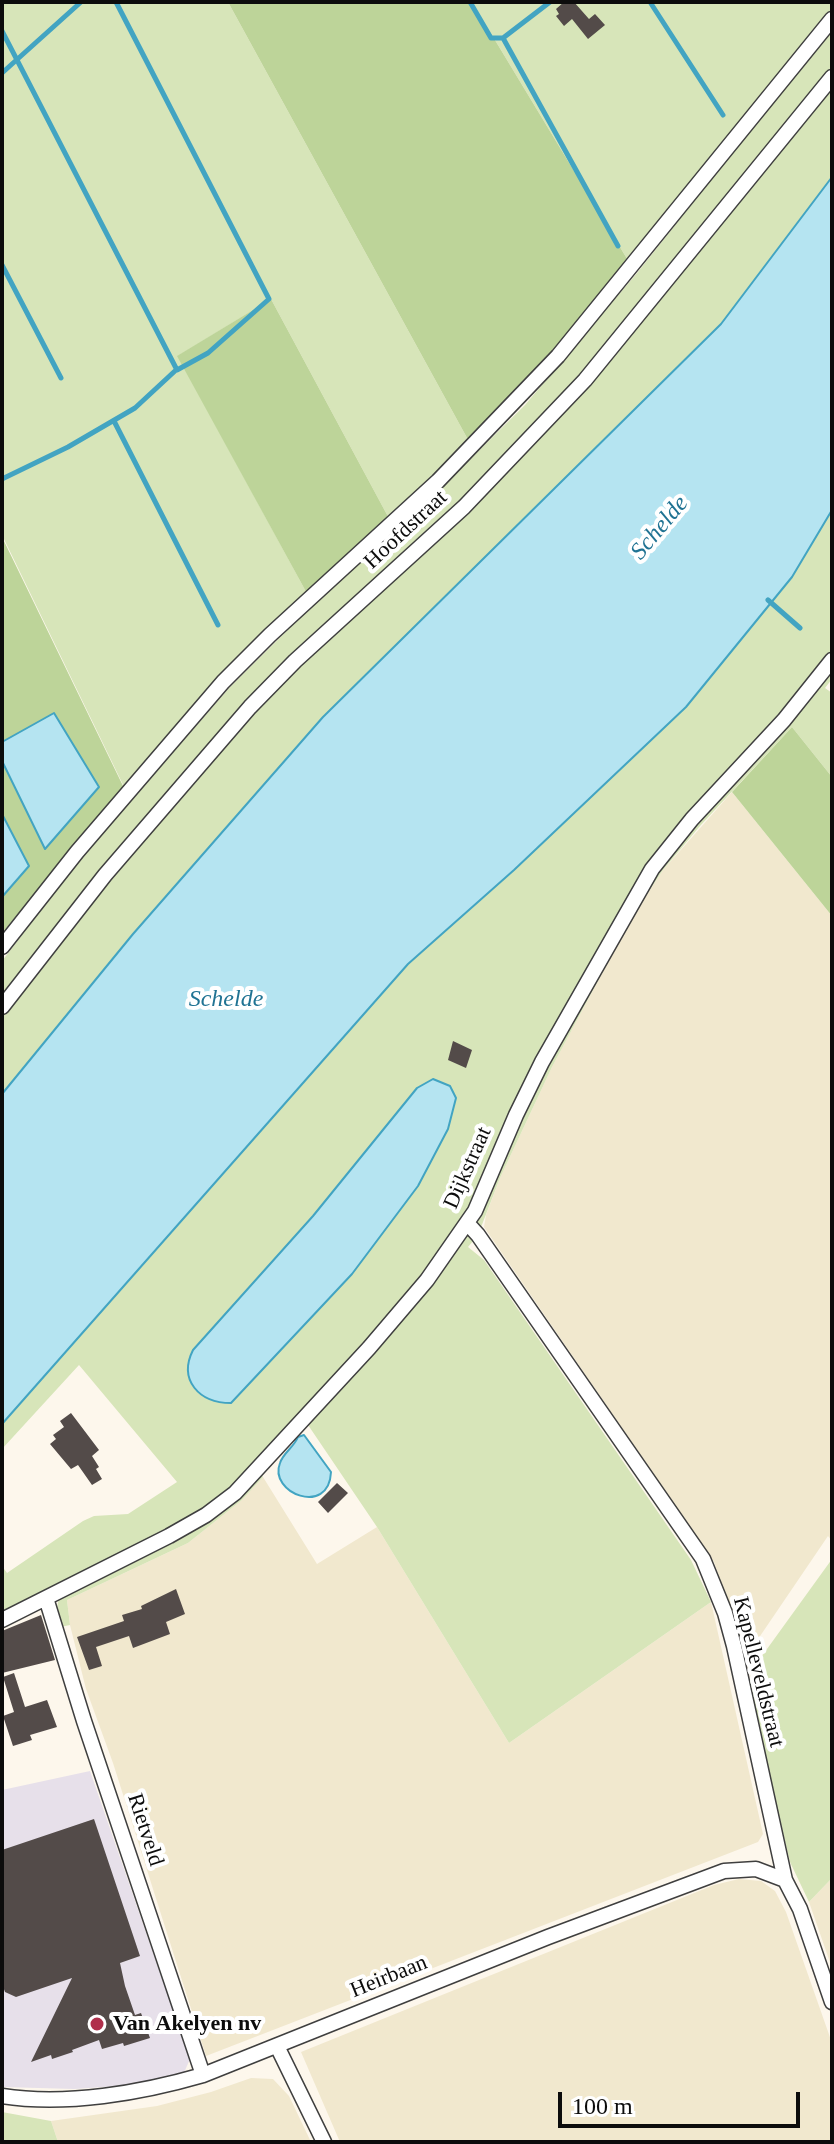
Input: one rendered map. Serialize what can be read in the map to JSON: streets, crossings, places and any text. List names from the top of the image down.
{
  "streets": {
    "street": [
      "Hoofdstraat",
      "Dijkstraat",
      "Kapelleveldstraat",
      "Rietveld",
      "Heirbaan"
    ]
  },
  "crossings": [
    ["Dijkstraat", "Kapelleveldstraat"],
    ["Dijkstraat", "Rietveld"],
    ["Kapelleveldstraat", "Heirbaan"],
    ["Rietveld", "Heirbaan"]
  ],
  "water": ["Schelde"],
  "places": ["Van Akelyen nv"],
  "scale_bar": "100 m"
}
